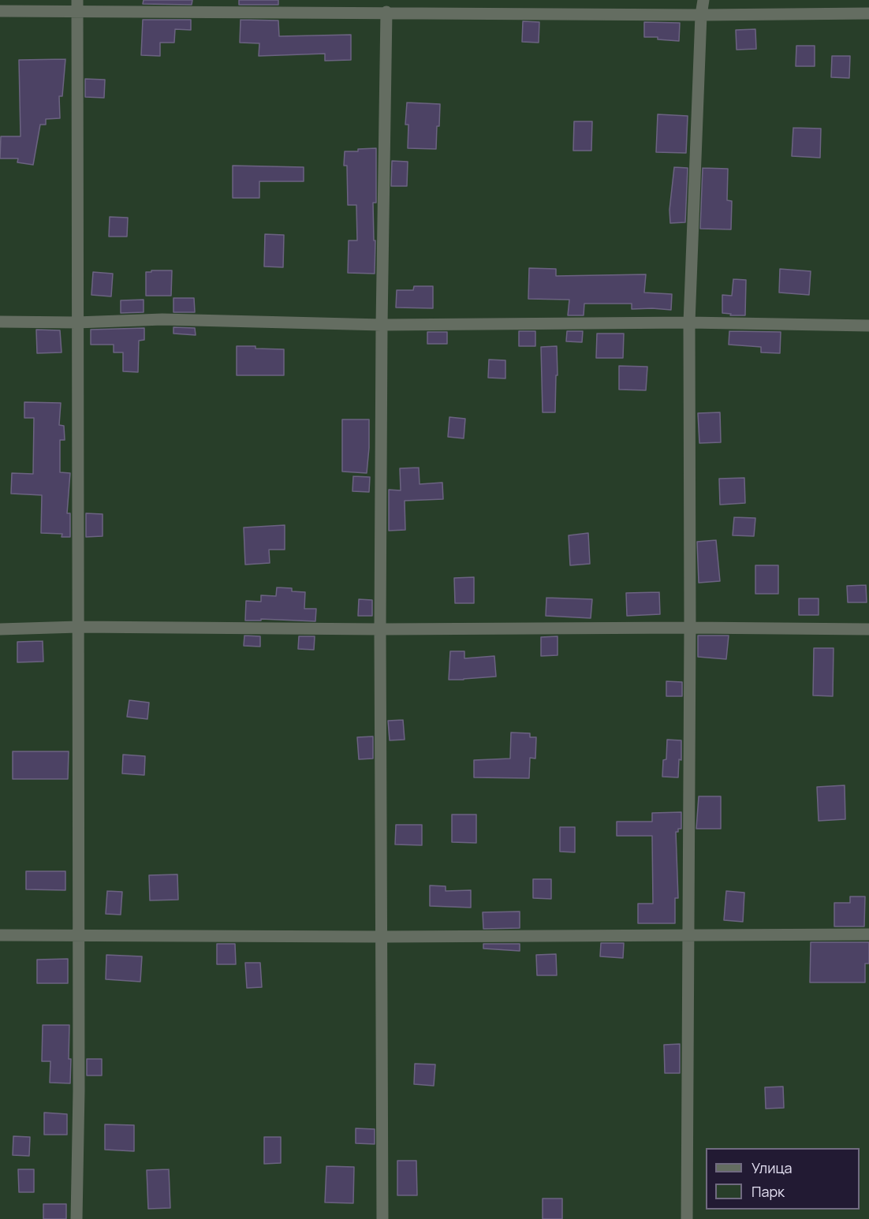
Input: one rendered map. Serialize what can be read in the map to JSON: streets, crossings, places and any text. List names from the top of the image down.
{
  "legend": ["Улица", "Парк"]
}
